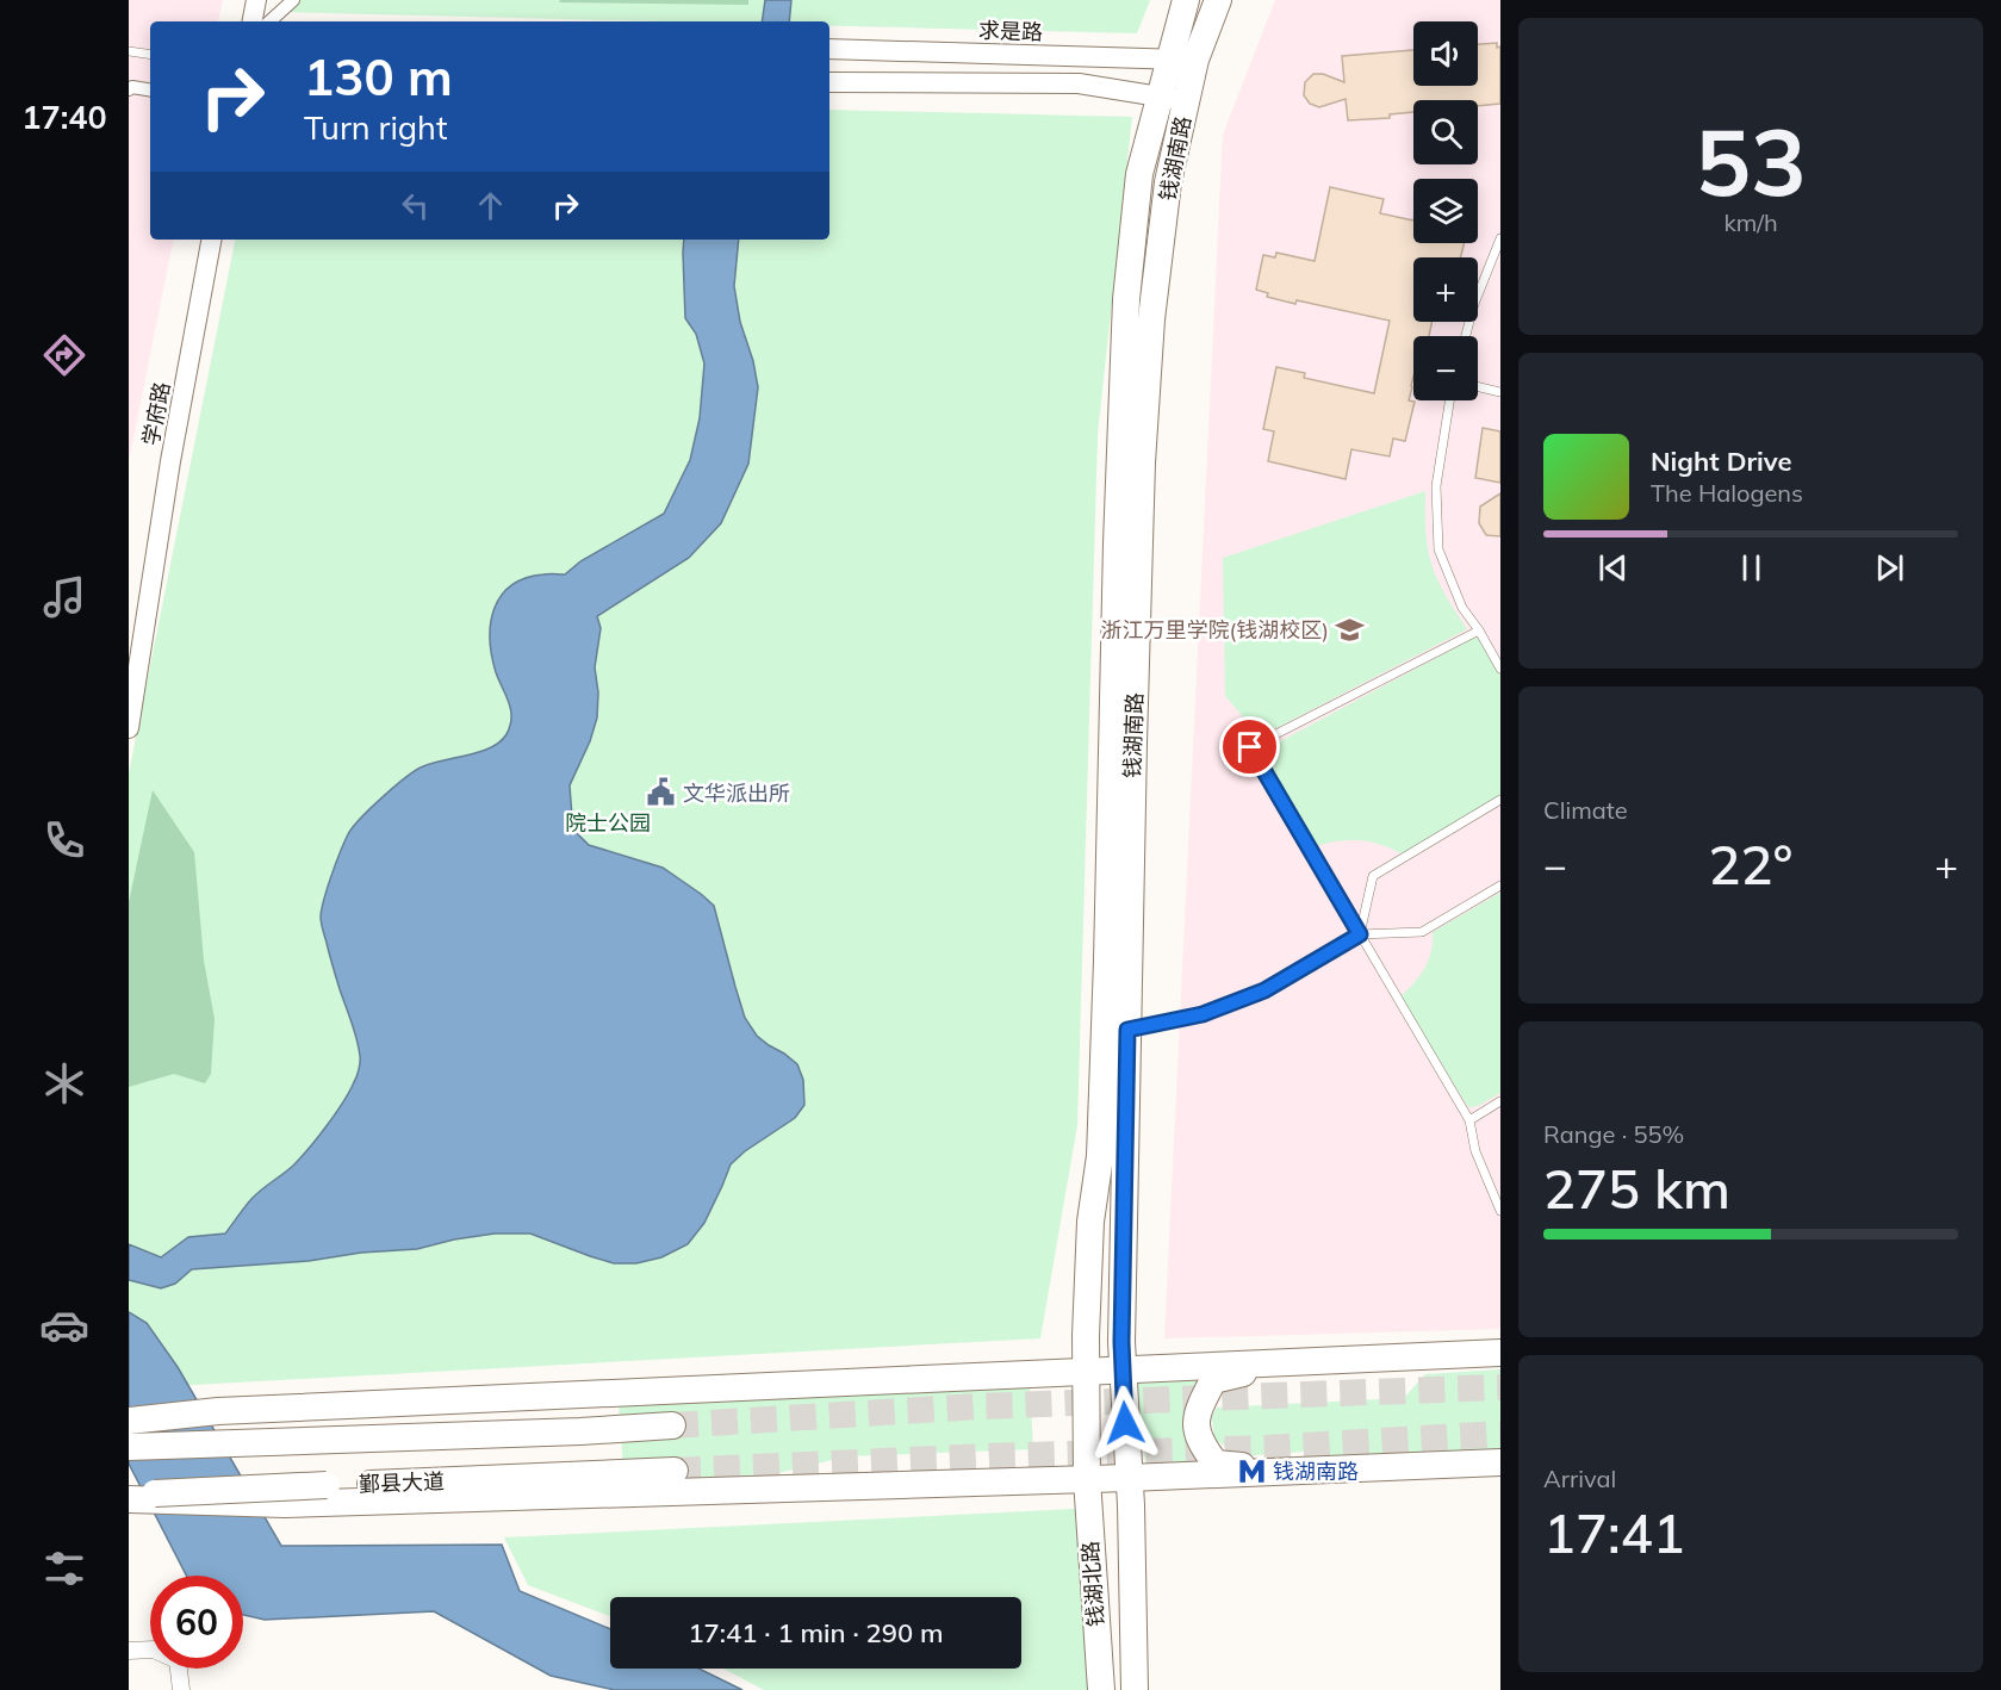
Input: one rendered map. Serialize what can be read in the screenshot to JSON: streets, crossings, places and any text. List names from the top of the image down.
{
  "streets": {
    "main road": ["钱湖南路", "鄞县大道", "钱湖北路"],
    "street": ["求是路", "学府路"]
  },
  "crossings": [
    ["求是路", "钱湖南路"],
    ["钱湖南路", "钱湖北路"]
  ],
  "parks": ["院士公园"],
  "places": {
    "school or university": ["浙江万里学院(钱湖校区)"],
    "public building": ["文华派出所"],
    "metro station": ["钱湖南路"]
  },
  "page": {
    "tabs": "17:40",
    "tile": [
      ["53", "km/h"],
      "Climate",
      ["Range · 55%", "275 km"],
      ["Arrival", "17:41"]
    ],
    "map_buttons": ["+", "−"],
    "turn": ["130 m", "Turn right"],
    "song": ["Night Drive", "The Halogens"],
    "heat": ["−", "22°", "+"],
    "limit": "60",
    "trip": "17:41 · 1 min · 290 m"
  }
}
